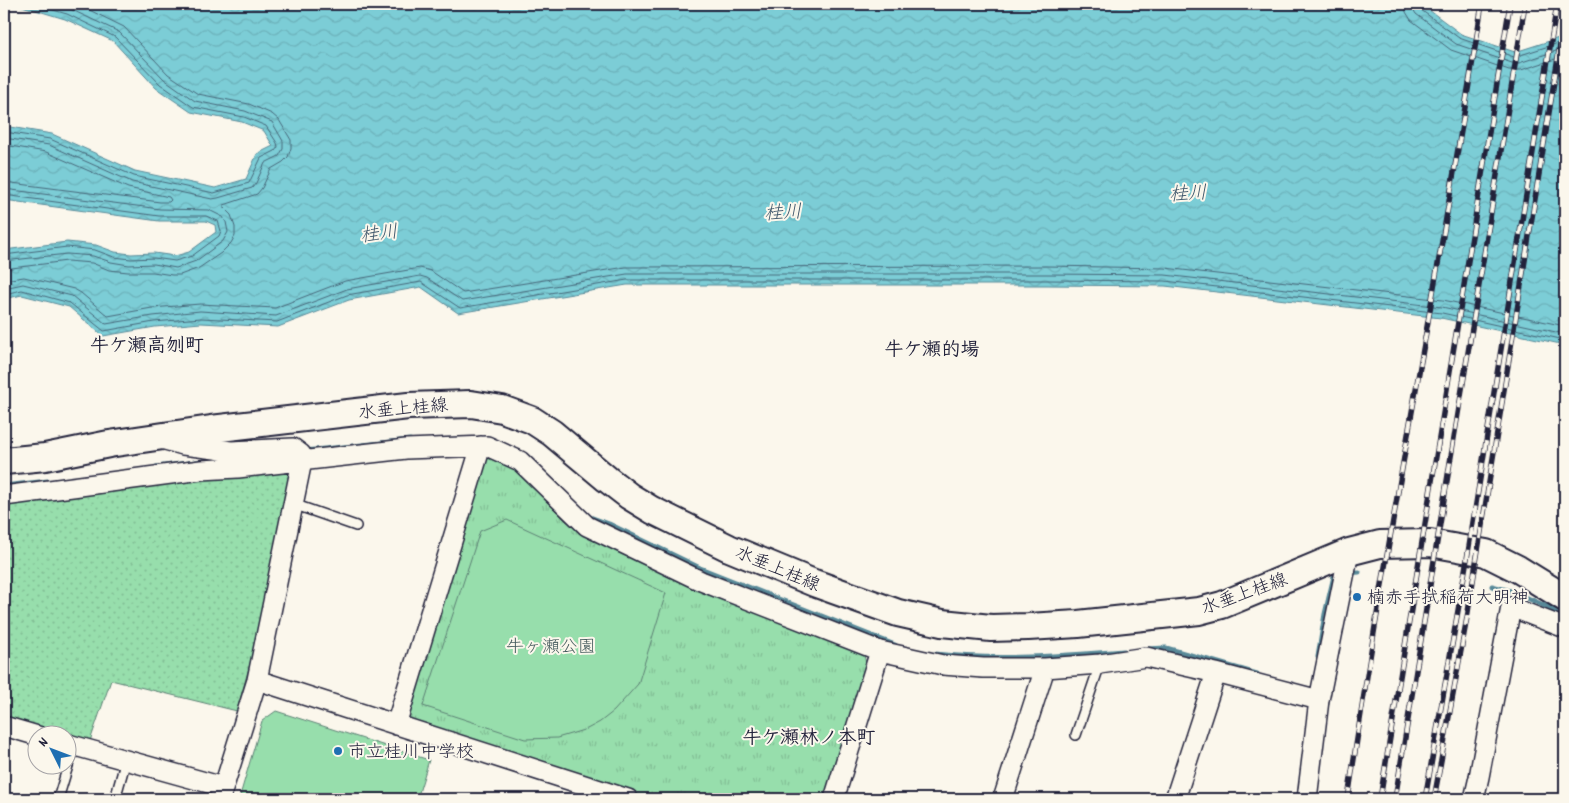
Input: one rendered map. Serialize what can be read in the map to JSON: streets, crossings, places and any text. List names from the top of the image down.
{
  "streets": {
    "main road": ["水垂上桂線"]
  },
  "districts": ["牛ケ瀬高刎町", "牛ケ瀬的場", "牛ケ瀬林ノ本町"],
  "water": ["桂川"],
  "parks": ["牛ヶ瀬公園"],
  "places": ["楠赤手拭稲荷大明神", "市立桂川中学校"],
  "north": "top left"
}
